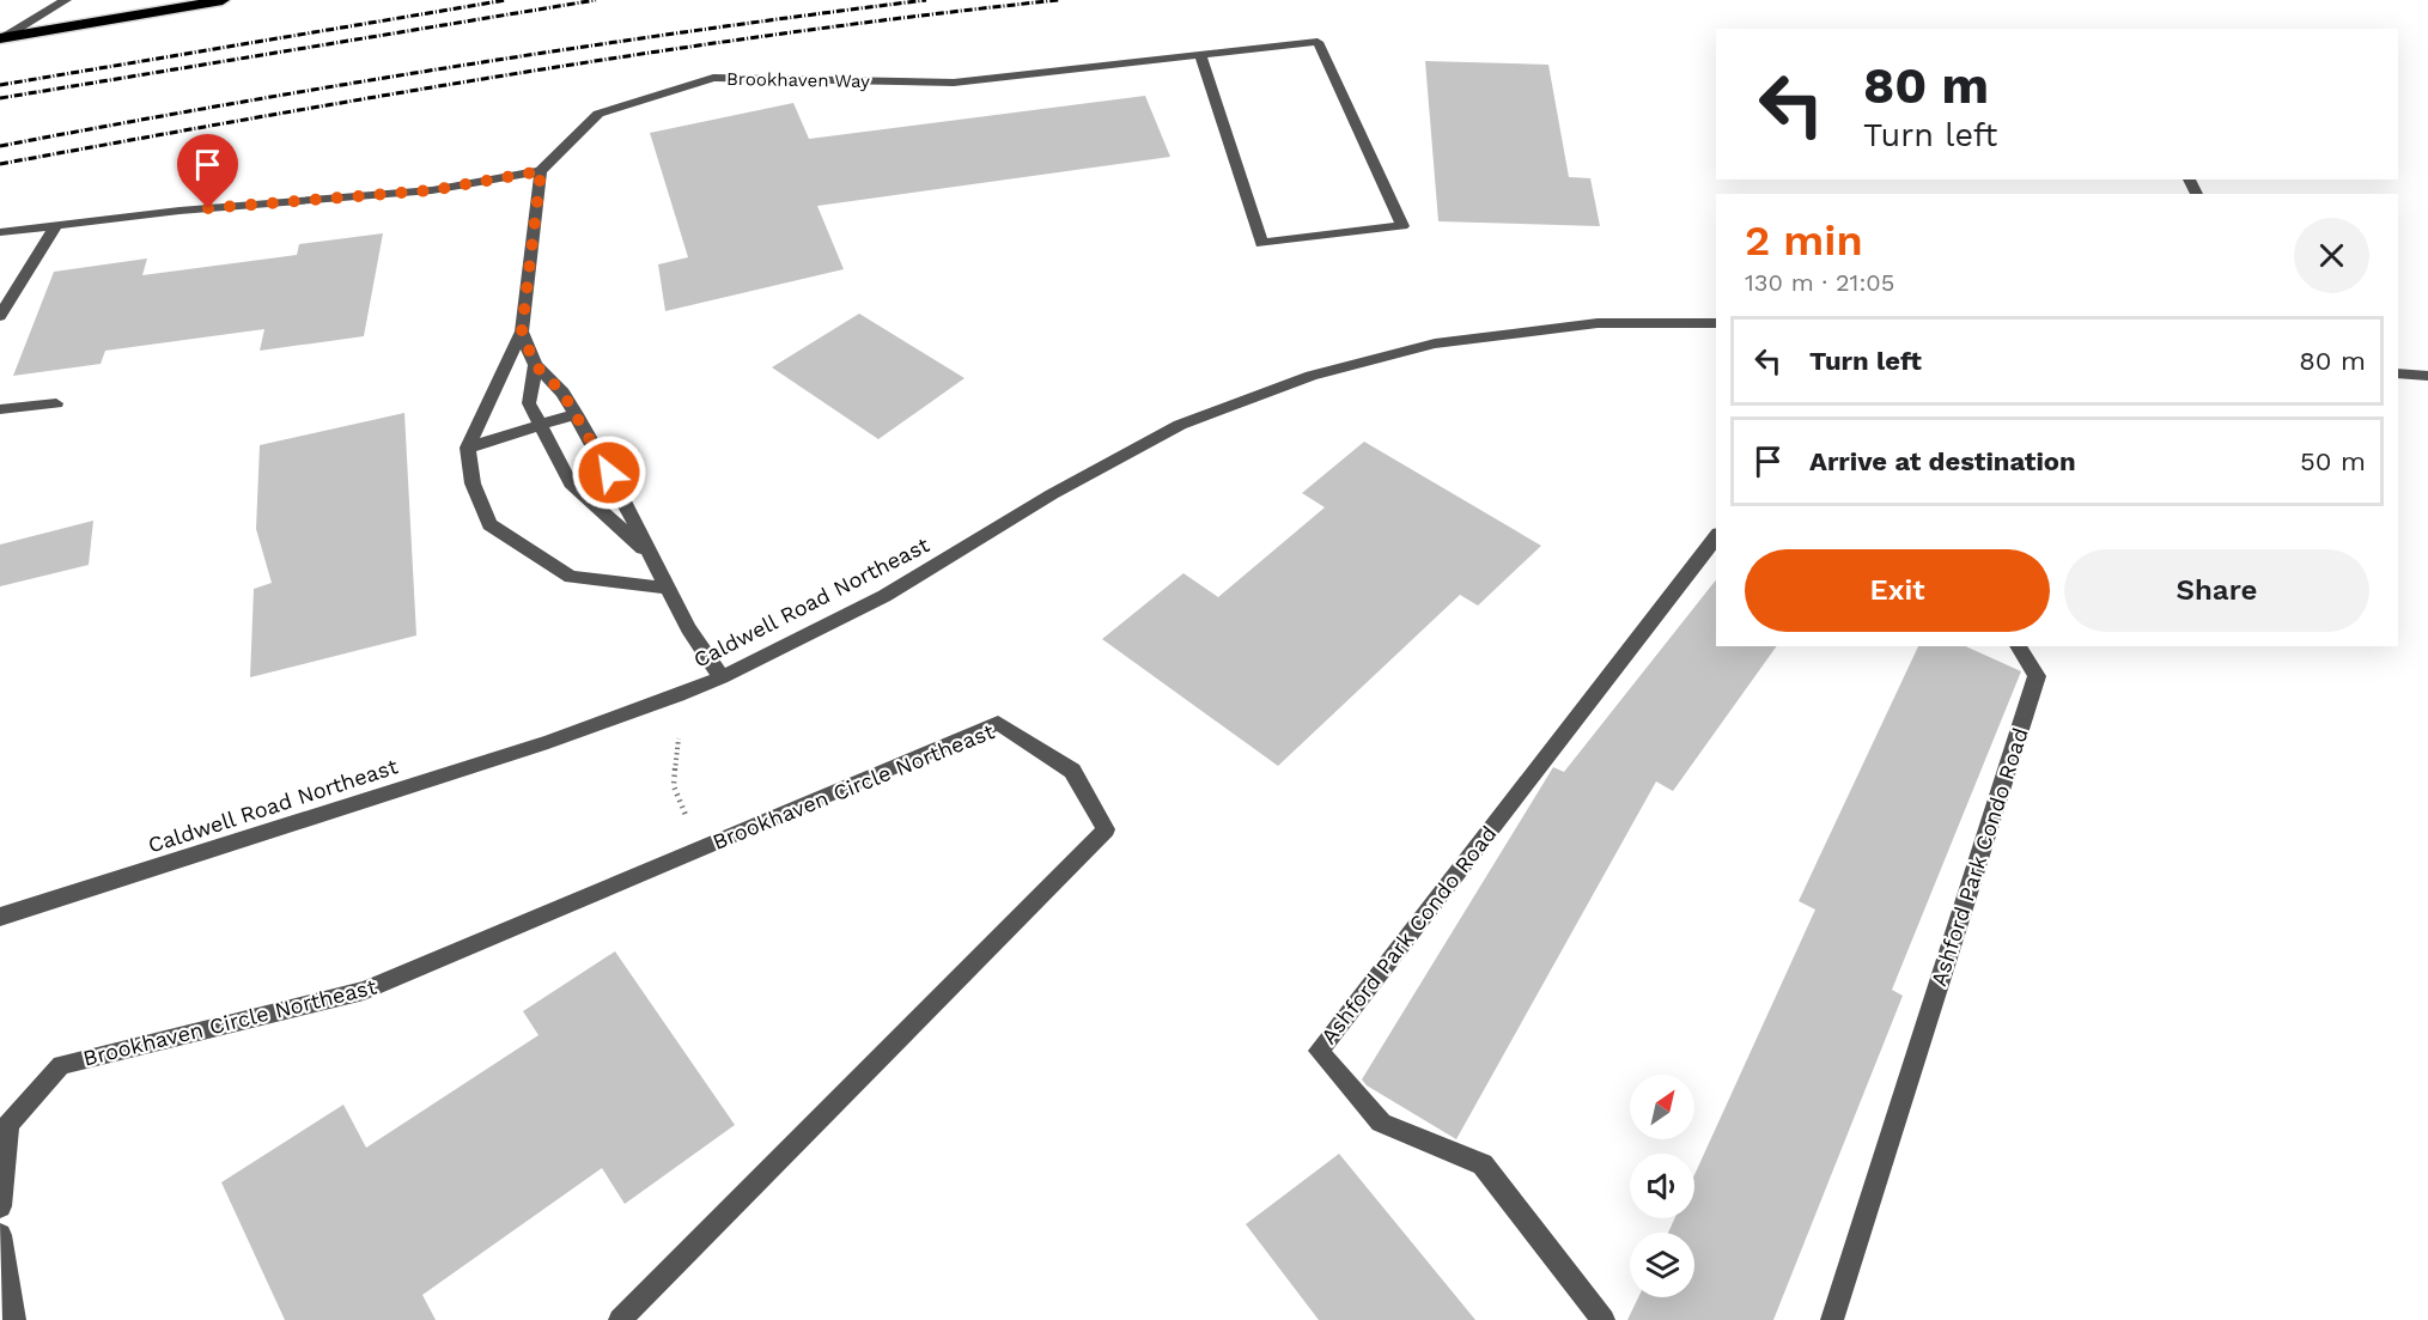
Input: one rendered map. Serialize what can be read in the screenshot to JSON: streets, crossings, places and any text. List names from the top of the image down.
{
  "streets": {
    "street": [
      "Brookhaven Way",
      "Caldwell Road Northeast",
      "Brookhaven Circle Northeast",
      "Ashford Park Condo Road"
    ]
  },
  "north": "top right",
  "page": {
    "turn": ["80 m", "Turn left"],
    "heading": ["2 min", "130 m · 21:05"],
    "list": [
      {
        "name": "Turn left",
        "value": "80 m"
      },
      {
        "name": "Arrive at destination",
        "value": "50 m"
      }
    ],
    "buttons": ["Exit", "Share"]
  }
}
